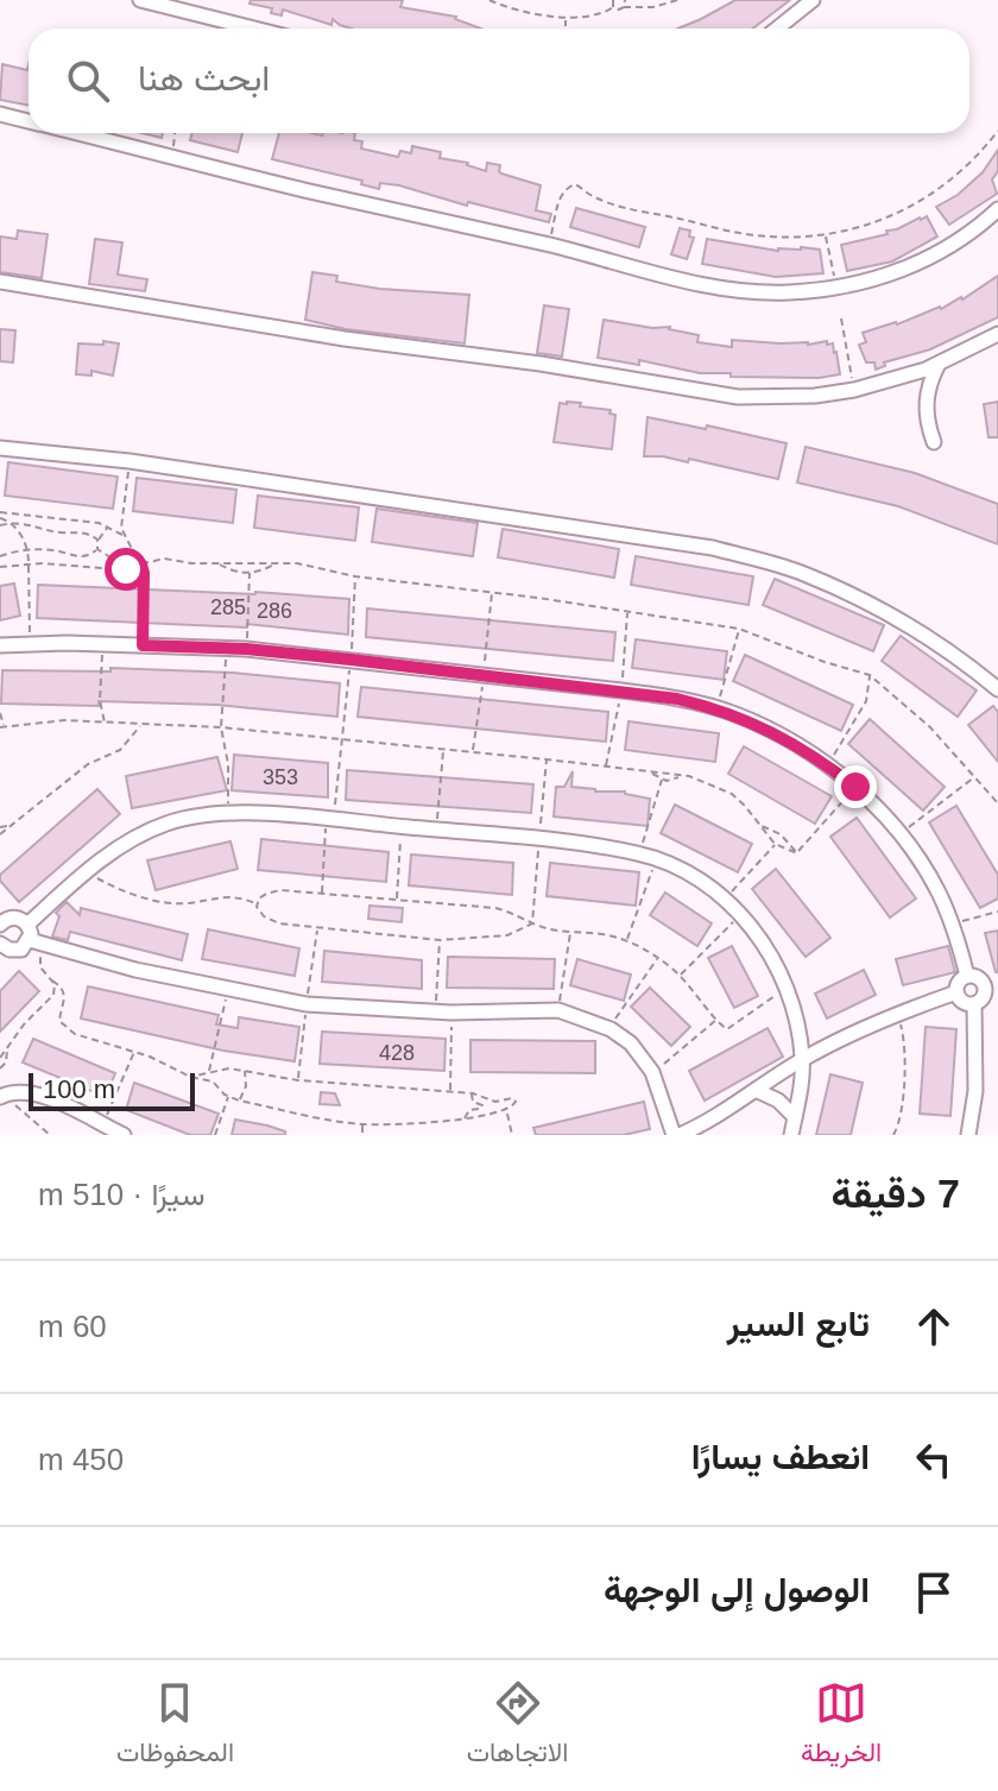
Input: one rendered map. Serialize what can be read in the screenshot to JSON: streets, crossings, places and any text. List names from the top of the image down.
{
  "house_numbers": [
    "285",
    "286",
    "353",
    "428"
  ],
  "scale_bar": "100 m",
  "page": {
    "search": "ابحث هنا",
    "scale": "100 m",
    "heading": ["7 دقيقة", "سيرًا · 510 m"],
    "list": [
      ["تابع السير", "60 m"],
      ["انعطف يسارًا", "450 m"],
      "الوصول إلى الوجهة"
    ],
    "nav": ["الخريطة", "الاتجاهات", "المحفوظات"]
  }
}
